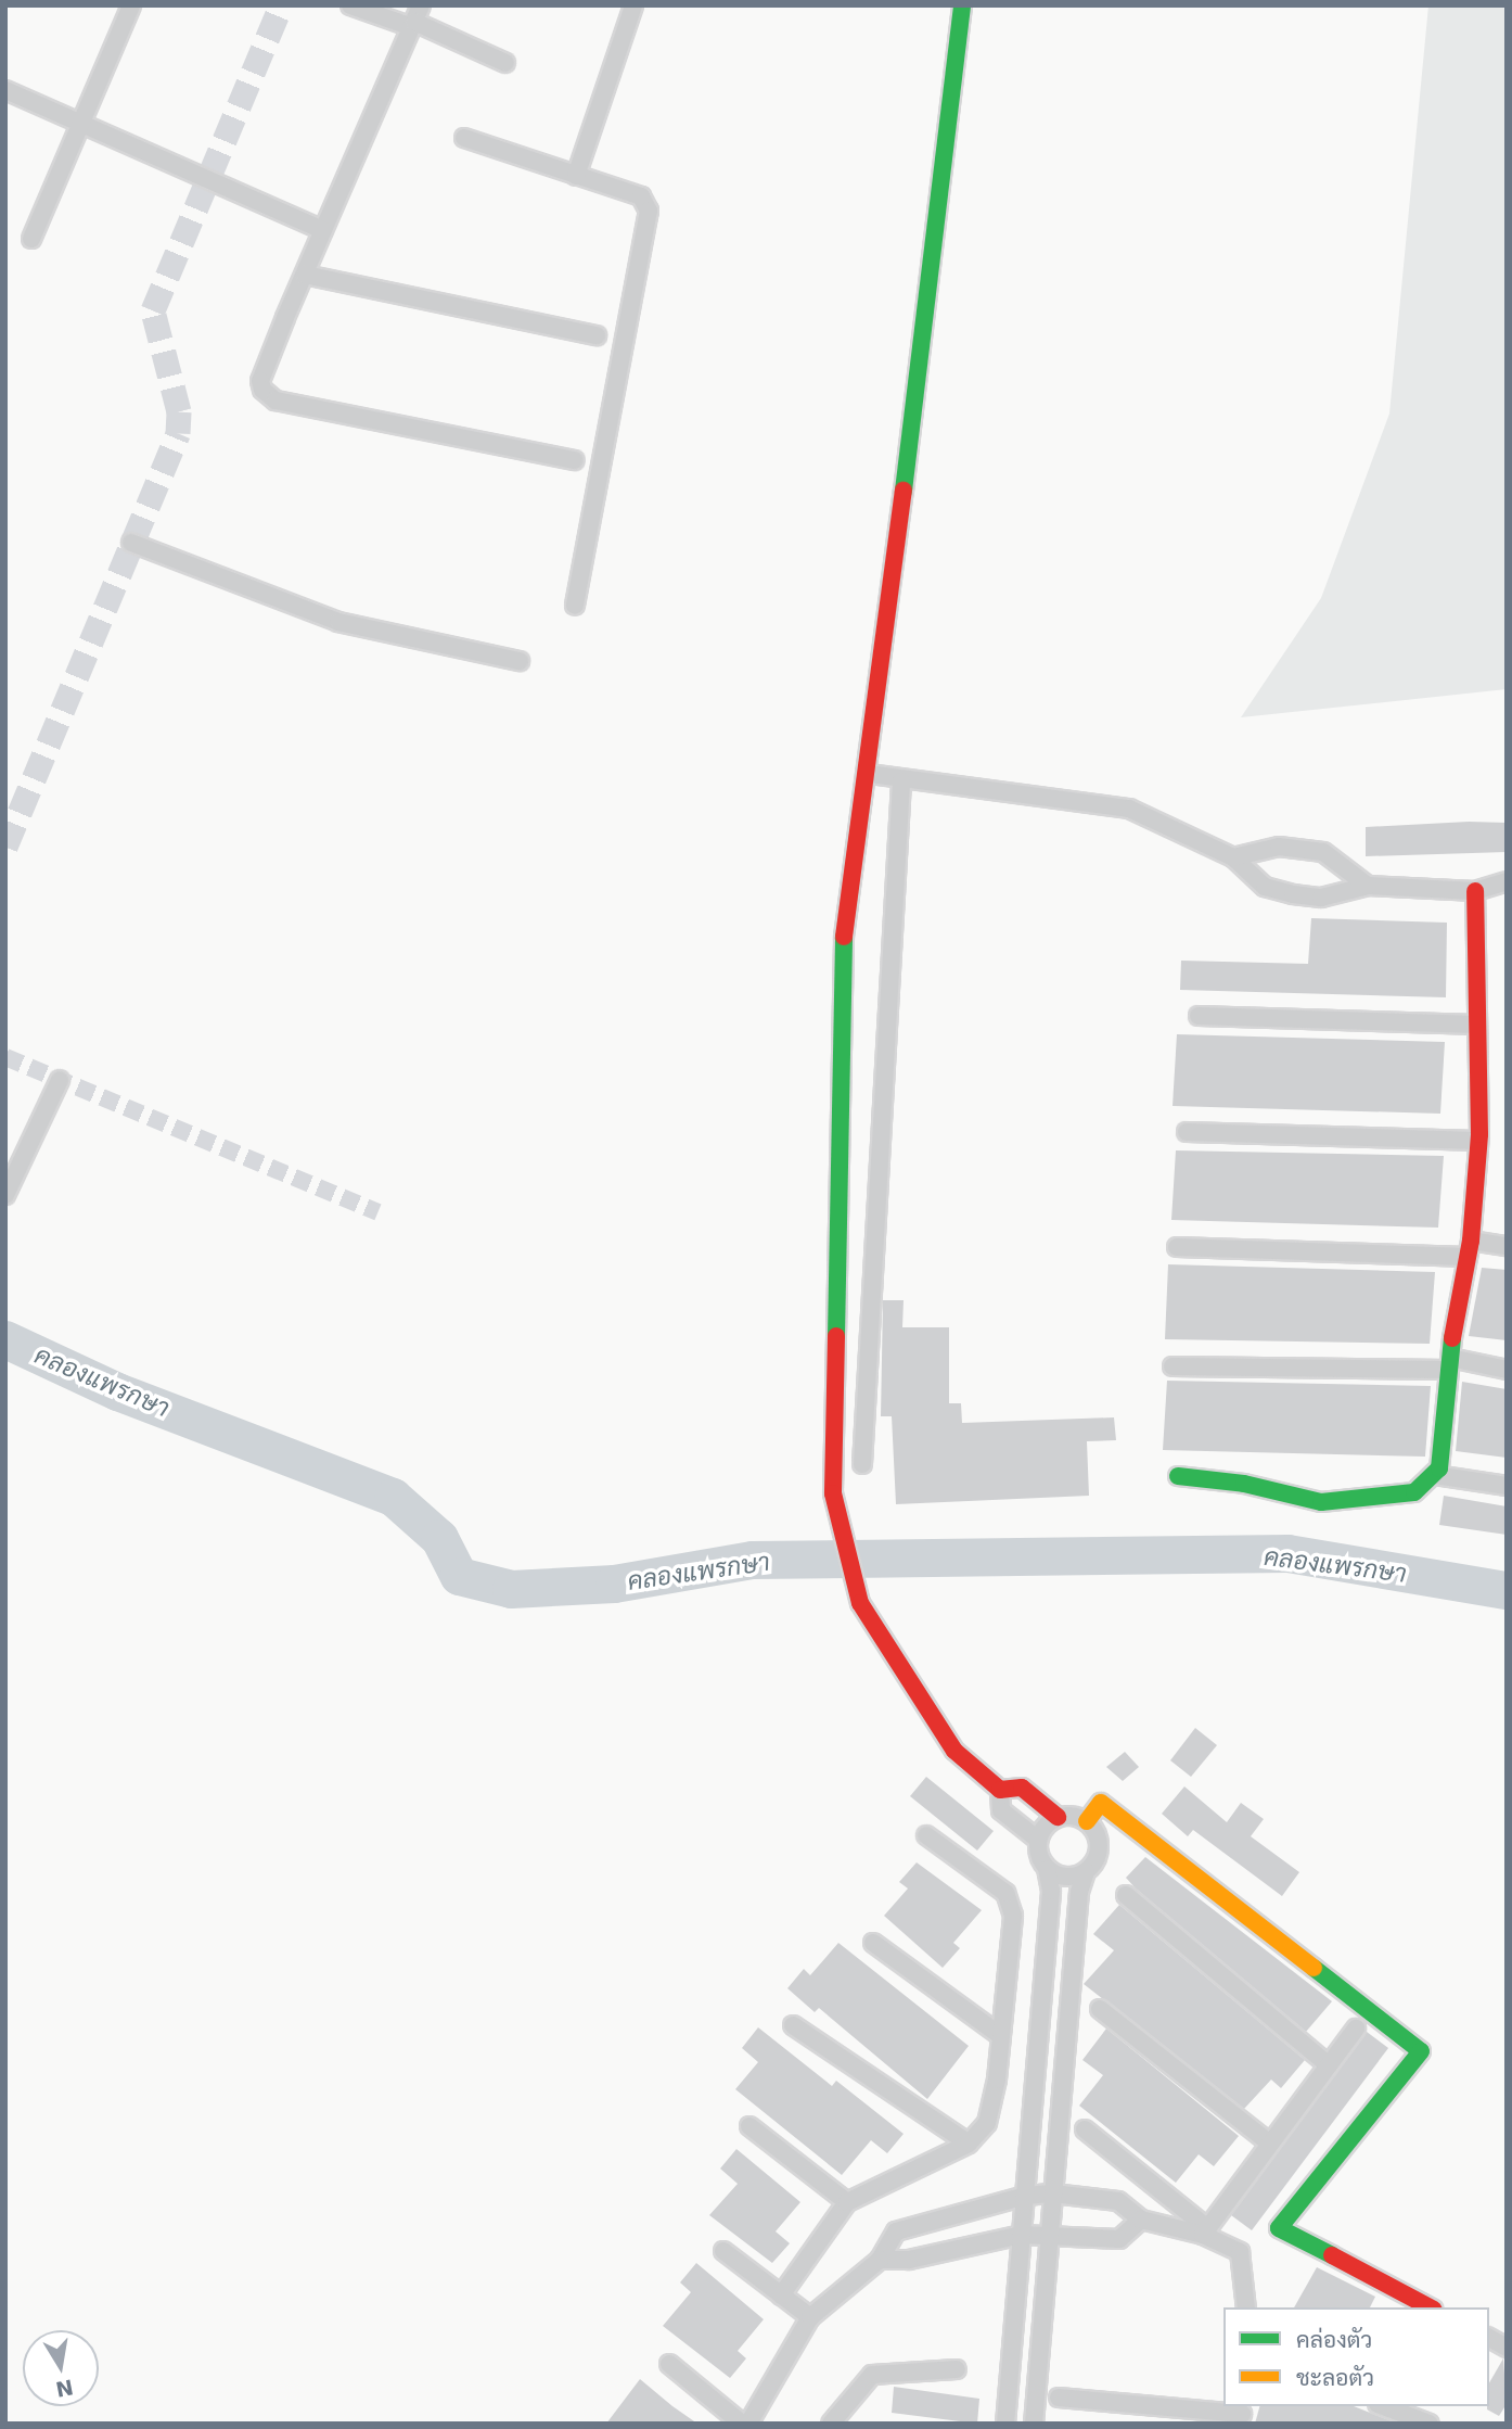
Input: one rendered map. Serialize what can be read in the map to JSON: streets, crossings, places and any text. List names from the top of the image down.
{
  "water": ["คลองแพรกษา"],
  "legend": ["คล่องตัว", "ชะลอตัว"],
  "north": "bottom"
}
